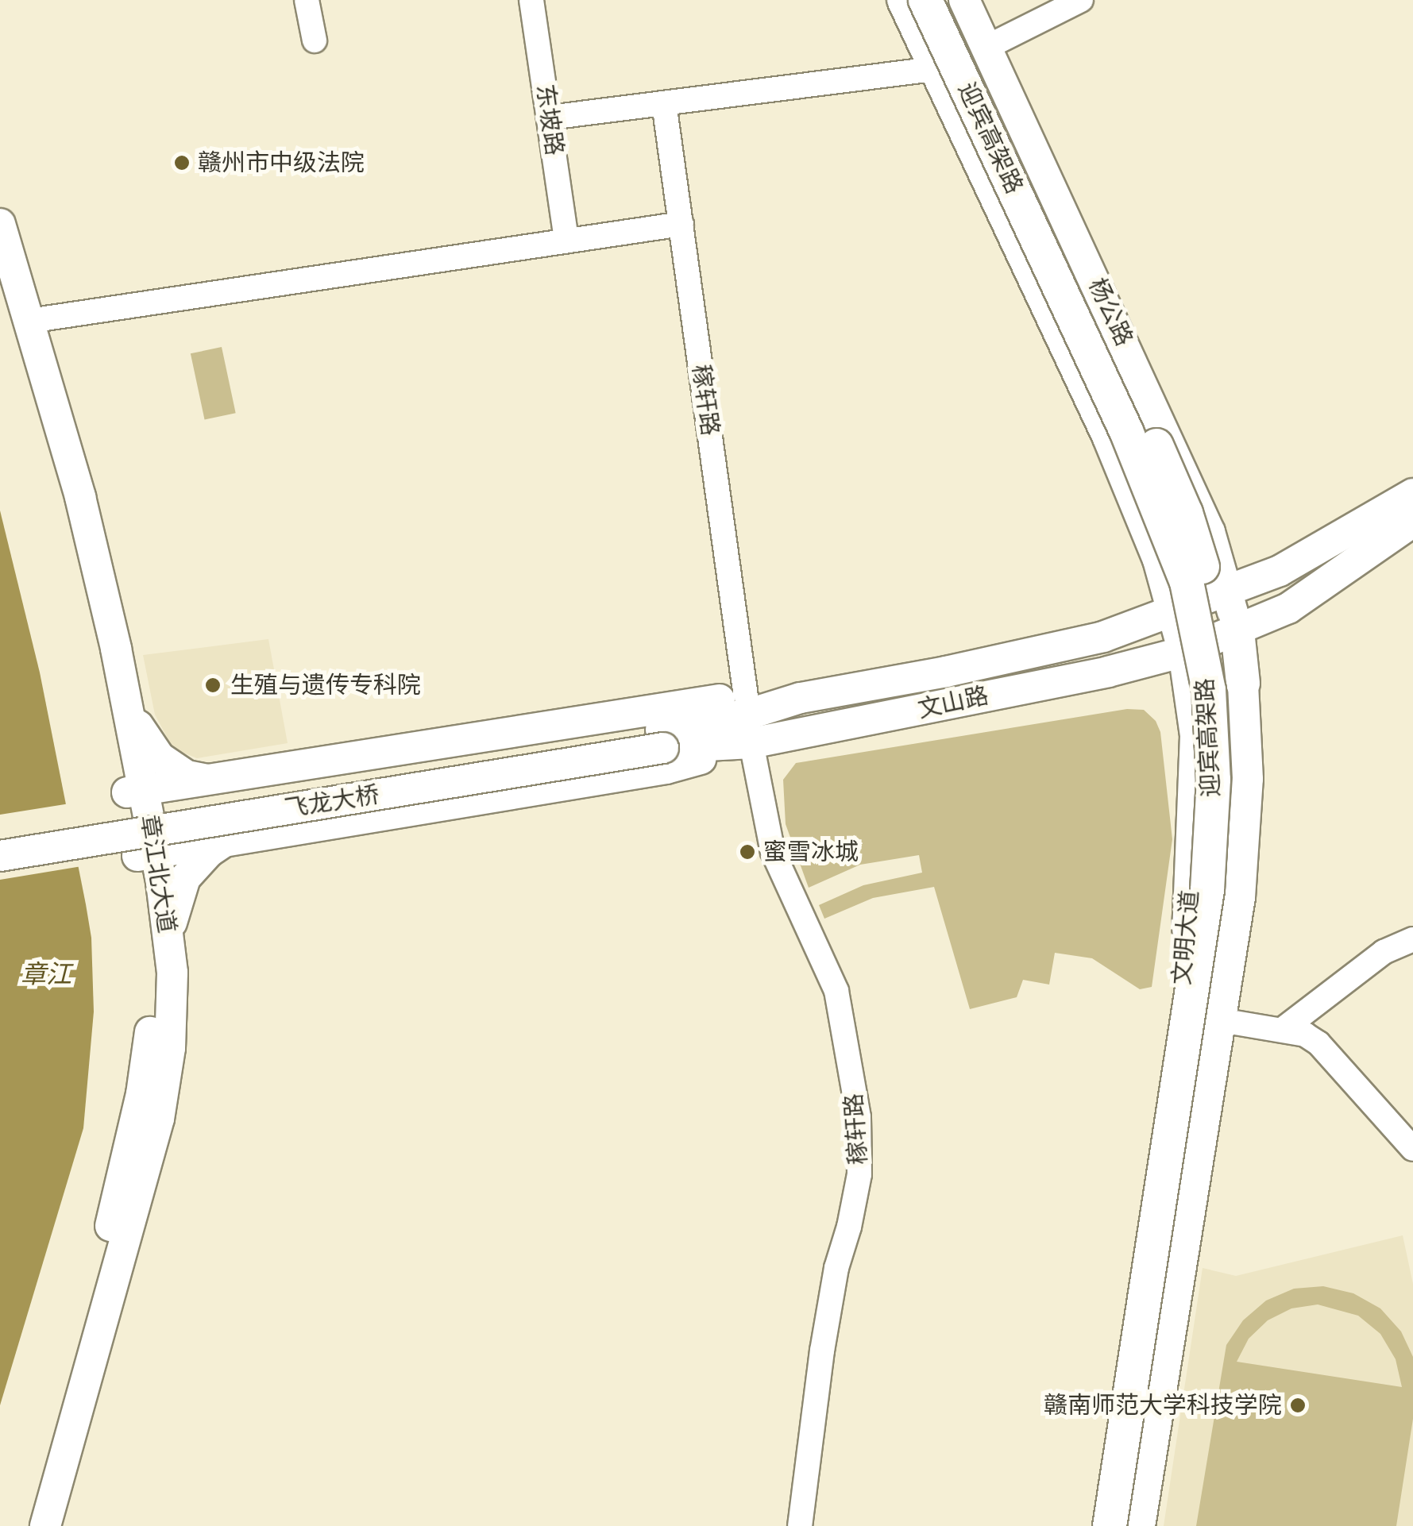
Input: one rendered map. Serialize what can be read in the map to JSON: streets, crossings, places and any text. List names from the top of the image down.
{
  "streets": {
    "highway": ["迎宾高架路", "文明大道"],
    "main road": [
      "杨公路",
      "文山路",
      "飞龙大桥",
      "章江北大道"
    ],
    "street": ["东坡路", "稼轩路"]
  },
  "crossings": [
    ["杨公路", "文山路"],
    ["杨公路", "文明大道"],
    ["稼轩路", "文山路"],
    ["文山路", "飞龙大桥"],
    ["文山路", "文明大道"]
  ],
  "water": ["章江"],
  "places": [
    "赣州市中级法院",
    "生殖与遗传专科院",
    "蜜雪冰城",
    "赣南师范大学科技学院"
  ]
}
